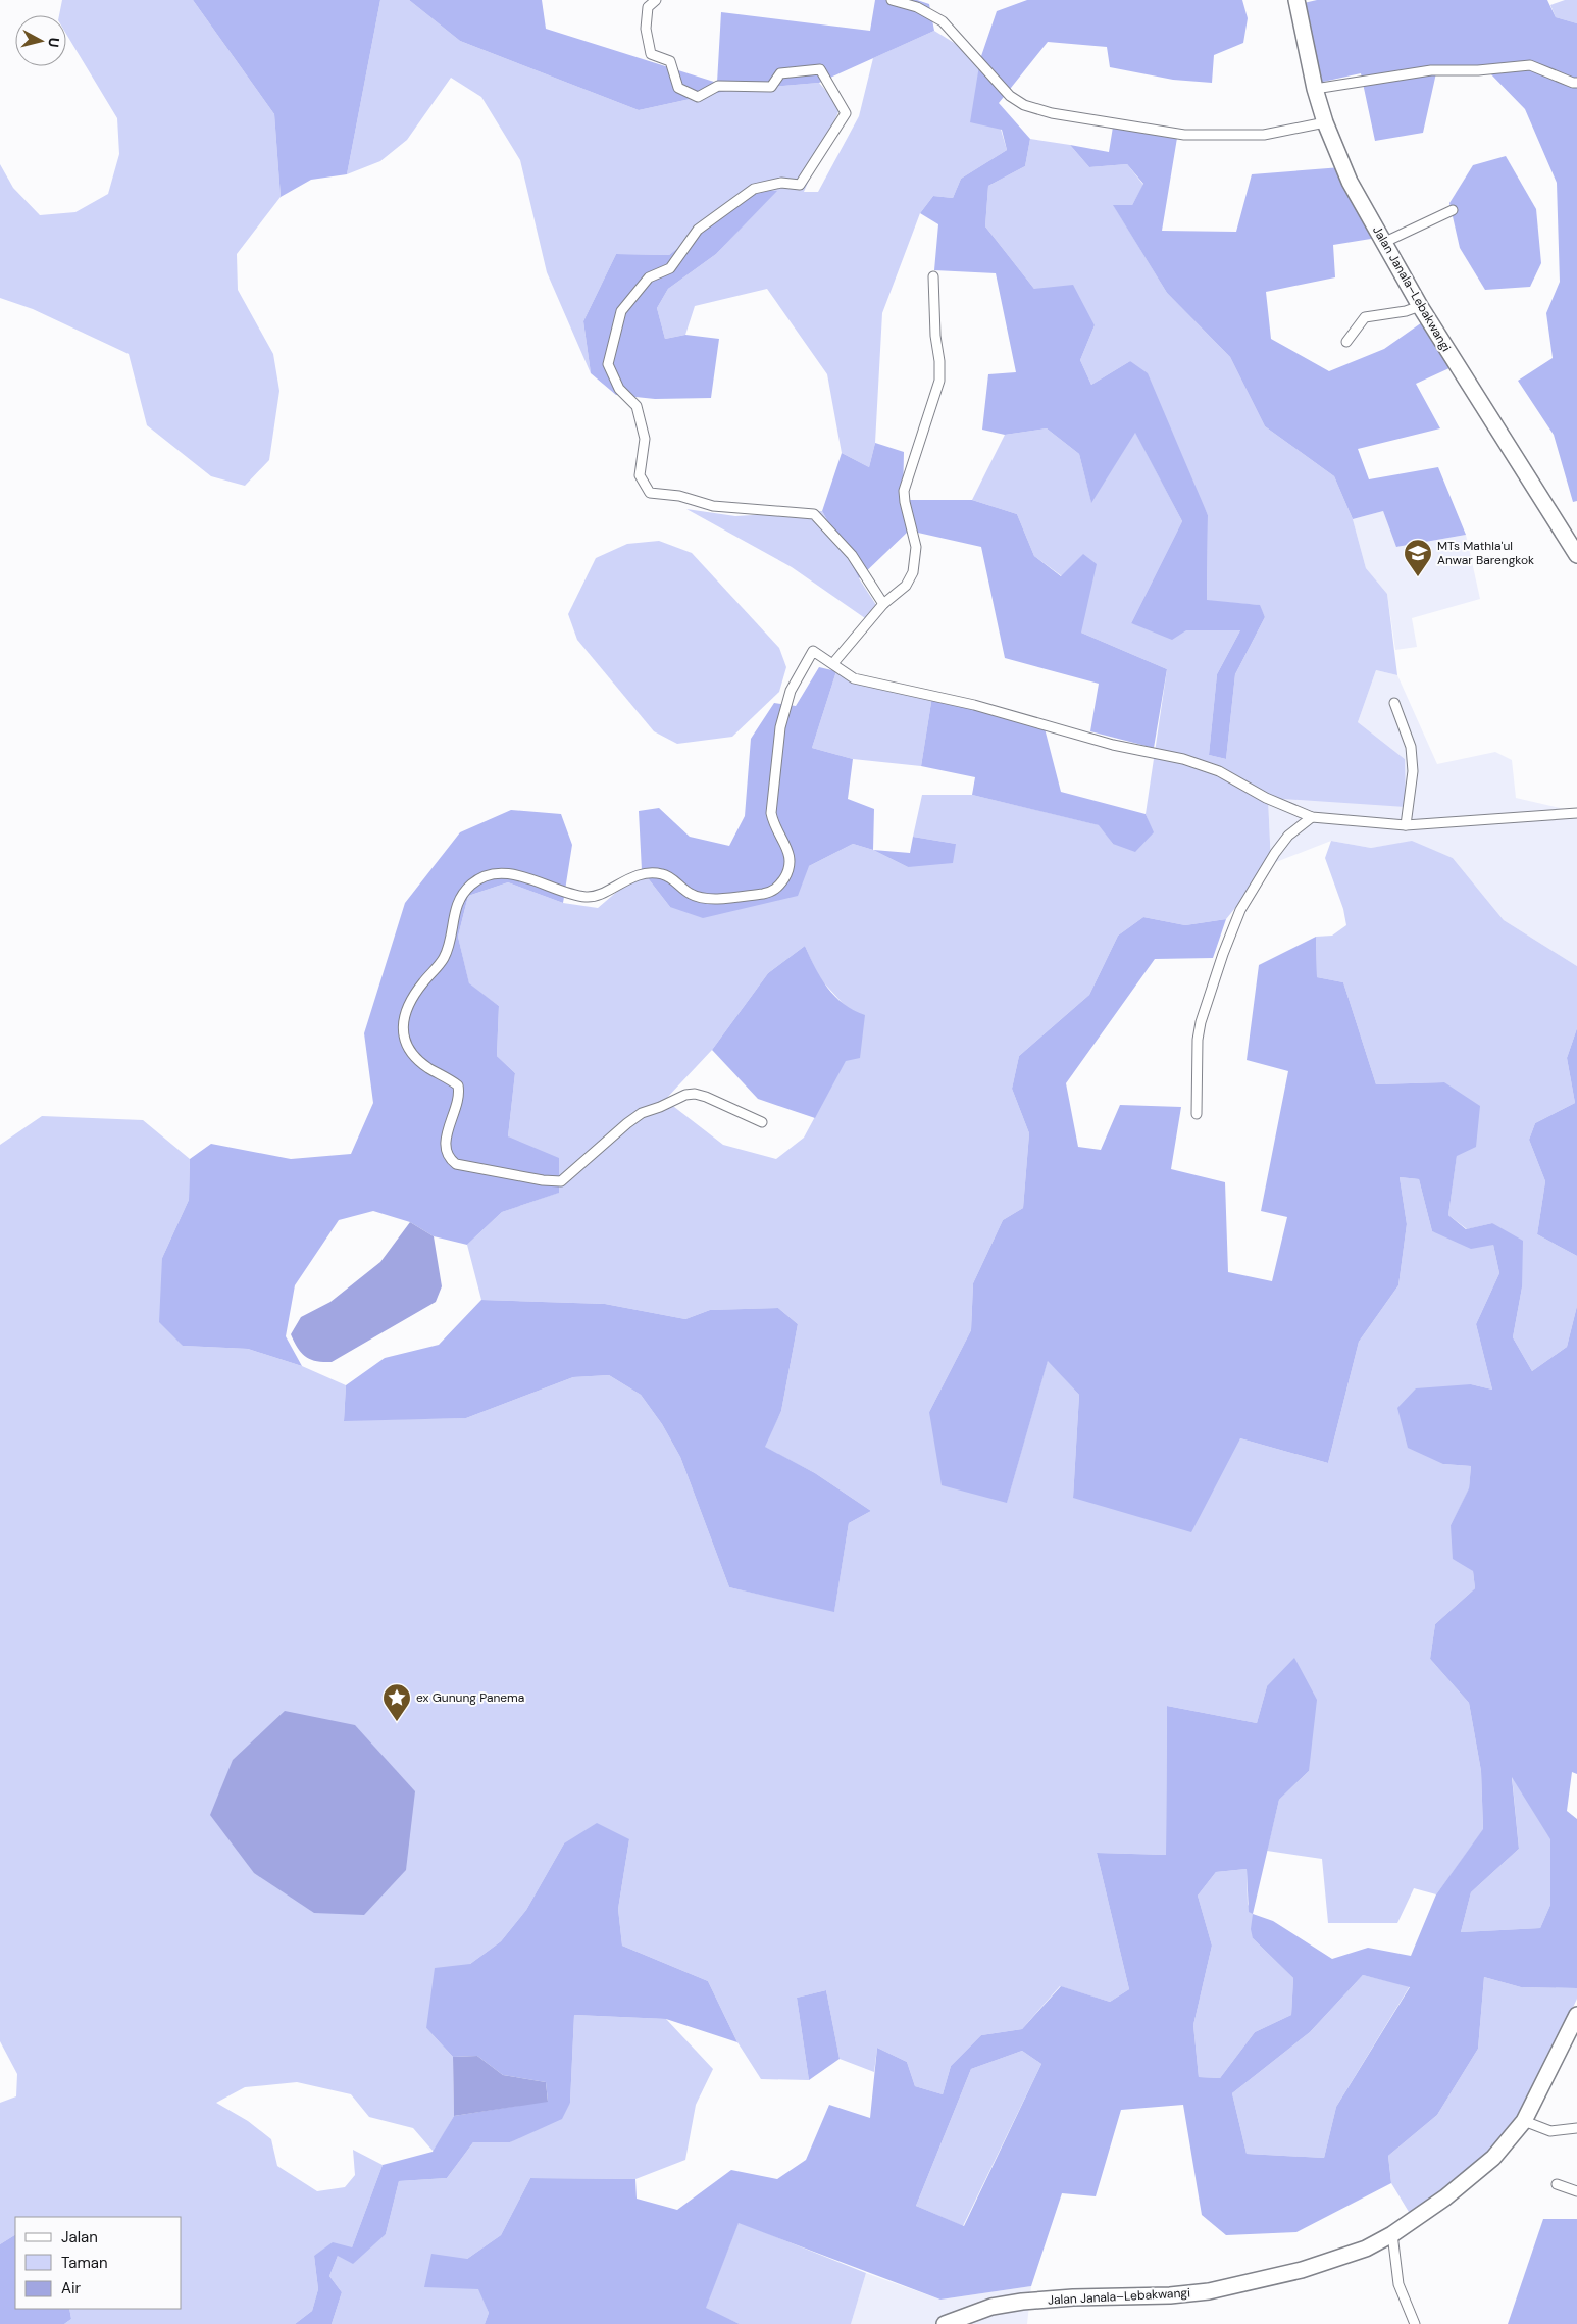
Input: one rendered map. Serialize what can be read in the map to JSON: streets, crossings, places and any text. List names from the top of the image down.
{
  "streets": {
    "main road": ["Jalan Janala–Lebakwangi"]
  },
  "places": {
    "school or university": ["MTs Mathla'ul Anwar Barengkok"],
    "place": ["ex Gunung Panema"]
  },
  "legend": ["Jalan", "Taman", "Air"],
  "north": "right"
}
